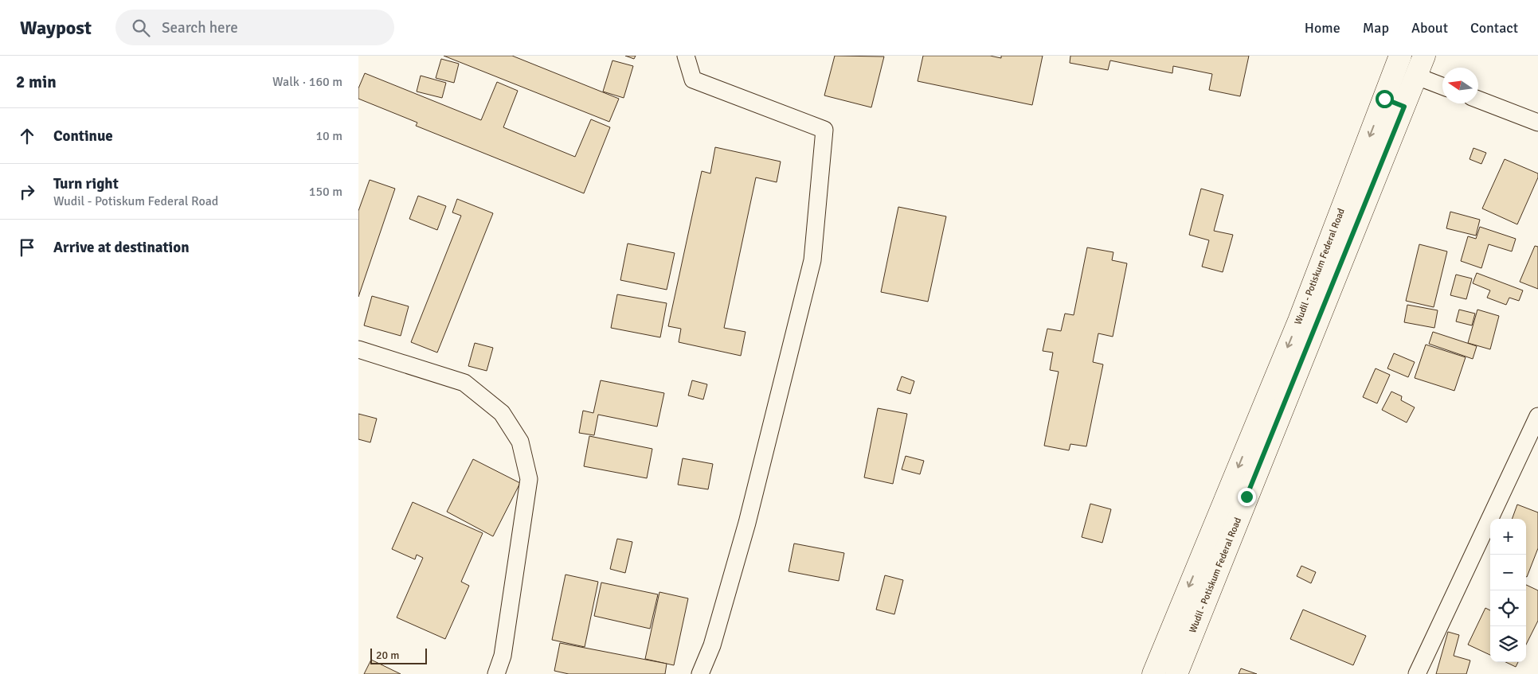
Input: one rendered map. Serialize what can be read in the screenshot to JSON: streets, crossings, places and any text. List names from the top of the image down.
{
  "streets": {
    "main road": ["Wudil - Potiskum Federal Road"]
  },
  "scale_bar": "20 m",
  "north": "left",
  "page": {
    "header": "Waypost",
    "search": "Search here",
    "nav": [
      "Home",
      "Map",
      "About",
      "Contact"
    ],
    "heading": ["2 min", "Walk · 160 m"],
    "list": [
      ["Continue", "10 m"],
      ["Turn right", "Wudil - Potiskum Federal Road", "150 m"],
      "Arrive at destination"
    ],
    "map_buttons": ["+", "−"],
    "scale": "20 m"
  }
}
